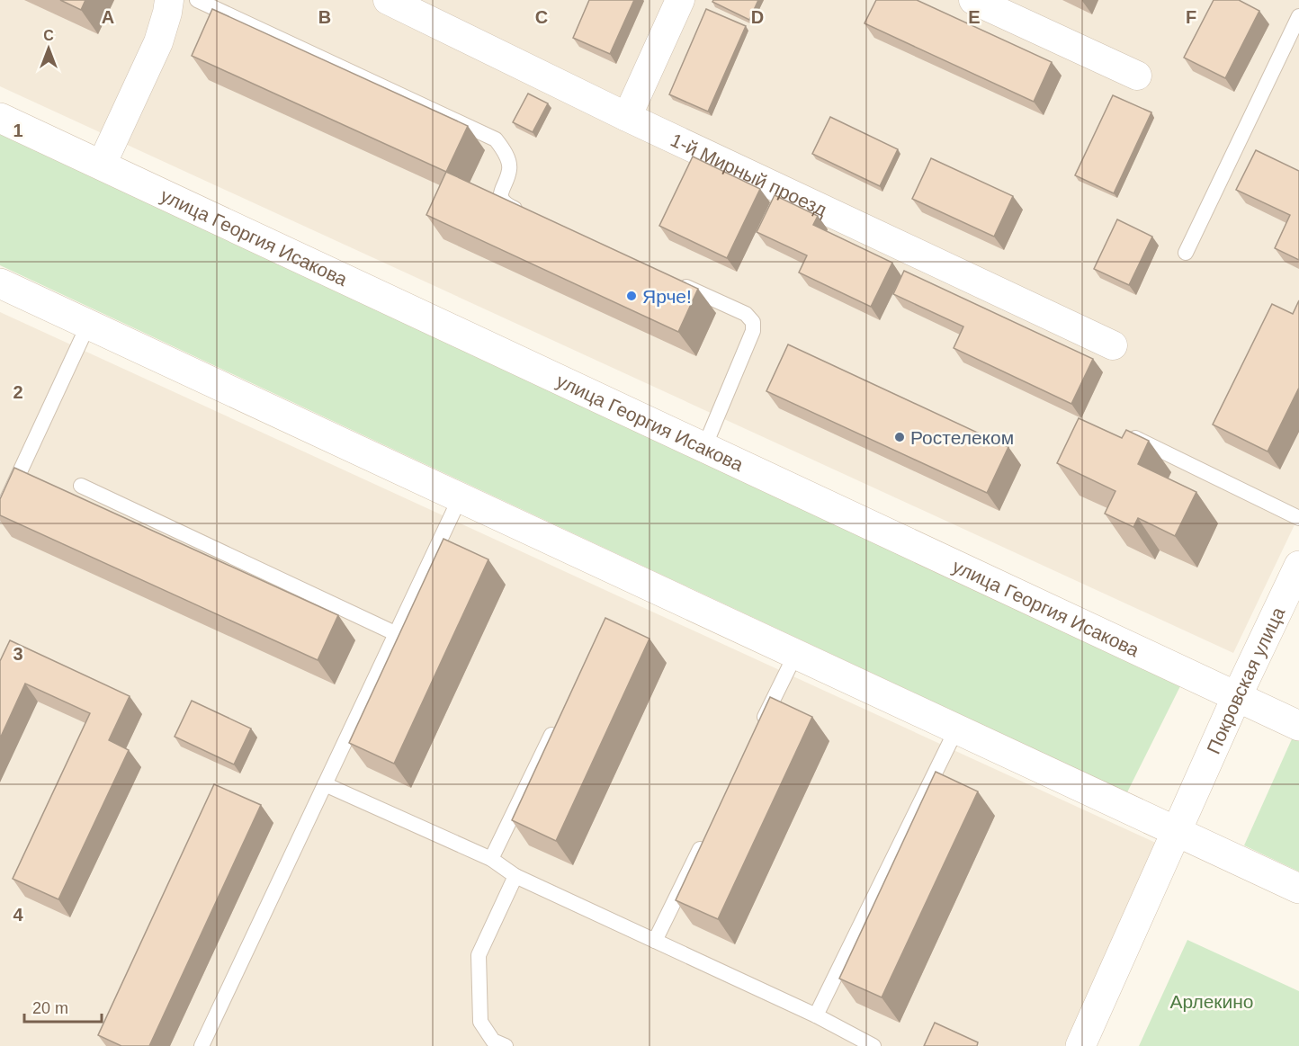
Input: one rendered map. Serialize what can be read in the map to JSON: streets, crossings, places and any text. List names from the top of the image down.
{
  "streets": {
    "street": ["1-й Мирный проезд", "улица Георгия Исакова", "Покровская улица"]
  },
  "crossings": [
    ["улица Георгия Исакова", "Покровская улица"]
  ],
  "parks": ["Арлекино"],
  "places": ["Ярче!", "Ростелеком"],
  "scale_bar": "20 m",
  "north": "top",
  "grid": {
    "columns": [
      "A",
      "B",
      "C",
      "D",
      "E",
      "F"
    ],
    "rows": [
      "1",
      "2",
      "3",
      "4"
    ]
  }
}
